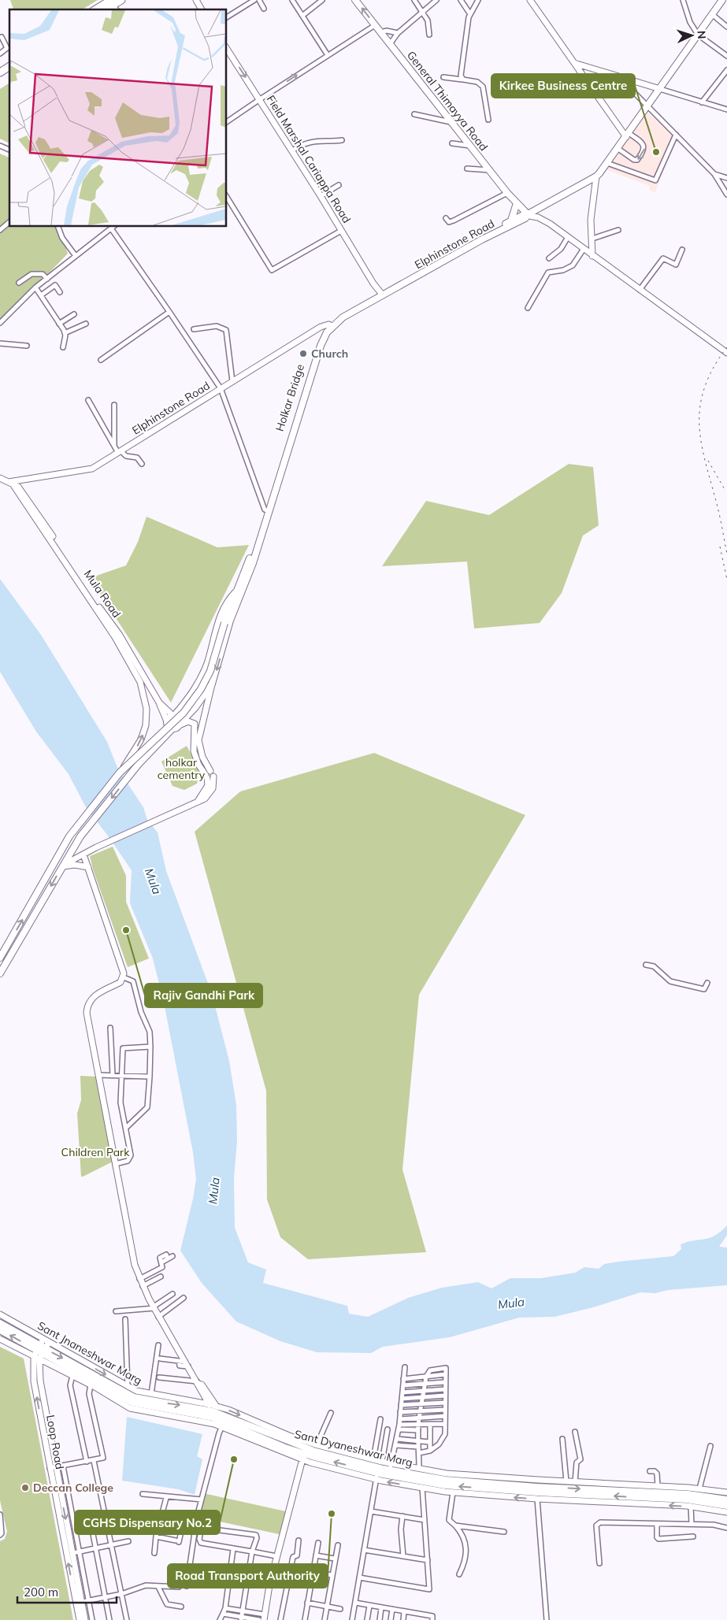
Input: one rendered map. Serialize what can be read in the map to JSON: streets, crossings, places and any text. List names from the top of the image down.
{
  "streets": {
    "main road": ["General Thimayya Road", "Elphinstone Road", "Sant Dyaneshwar Marg"],
    "street": [
      "Field Marshal Cariappa Road",
      "Mula Road",
      "Sant Jnaneshwar Marg",
      "Loop Road"
    ]
  },
  "crossings": [
    ["General Thimayya Road", "Elphinstone Road"],
    ["Field Marshal Cariappa Road", "Elphinstone Road"],
    ["Elphinstone Road", "Mula Road"],
    ["Loop Road", "Sant Dyaneshwar Marg"]
  ],
  "water": ["Mula"],
  "parks": ["holkar cementry", "Children Park"],
  "places": [
    "Kirkee Business Centre",
    "Church",
    "Rajiv Gandhi Park",
    "CGHS Dispensary No.2",
    "Deccan College",
    "Road Transport Authority"
  ],
  "scale_bar": "200 m",
  "north": "right"
}
